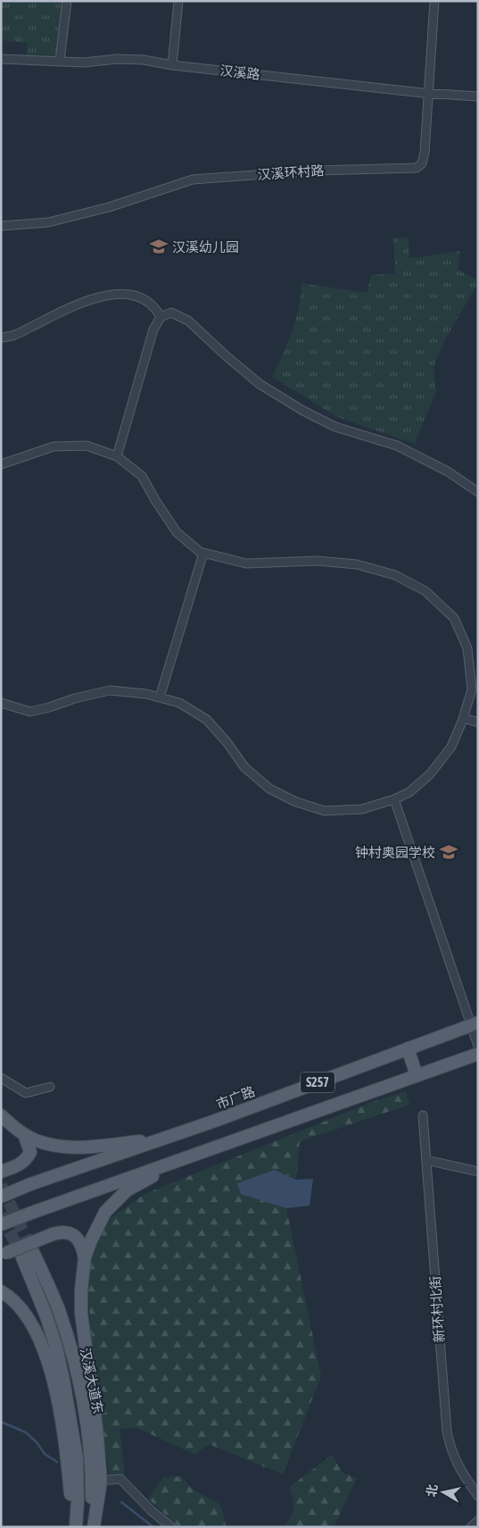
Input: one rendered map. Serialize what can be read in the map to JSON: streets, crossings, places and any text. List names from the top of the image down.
{
  "streets": {
    "main road": ["S257", "市广路", "汉溪大道东"],
    "street": ["汉溪路", "汉溪环村路", "新环村北街"]
  },
  "crossings": [
    ["汉溪路", "汉溪环村路"]
  ],
  "places": {
    "school or university": ["汉溪幼儿园", "钟村奥园学校"]
  },
  "north": "left"
}
